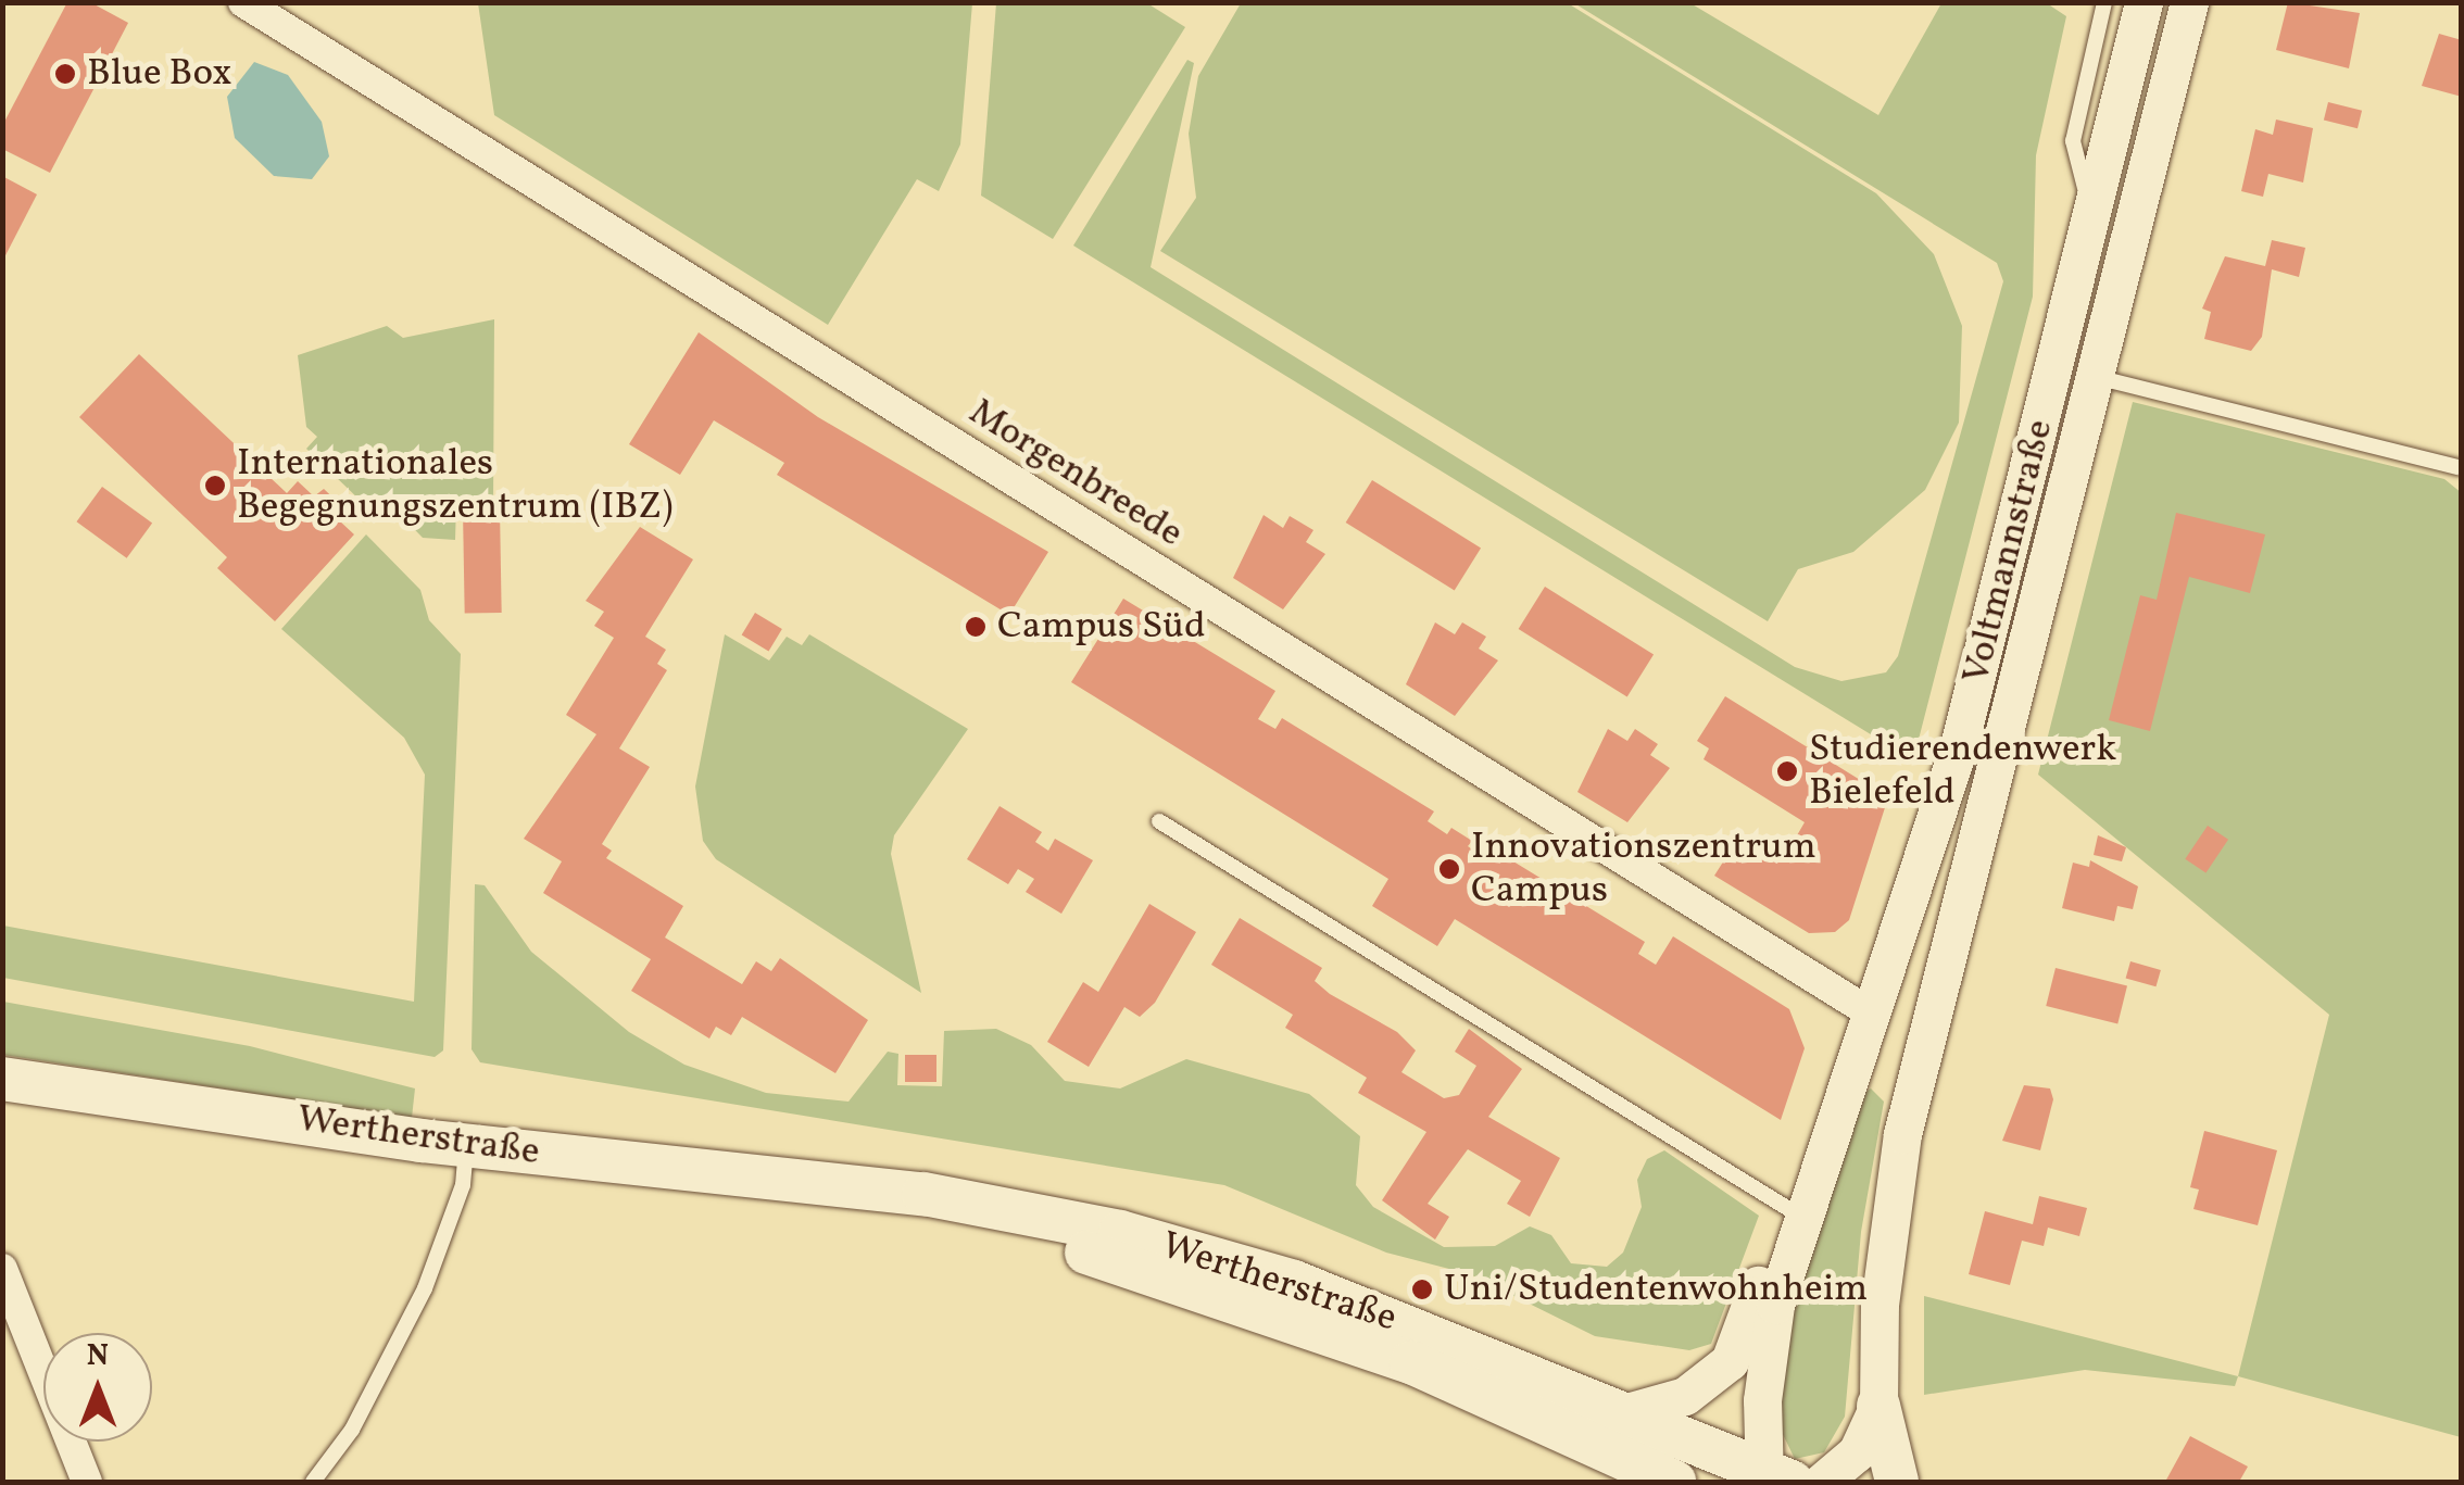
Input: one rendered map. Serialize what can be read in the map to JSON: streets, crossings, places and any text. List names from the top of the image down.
{
  "streets": {
    "main road": ["Wertherstraße"],
    "street": ["Morgenbreede", "Voltmannstraße"]
  },
  "crossings": [
    ["Morgenbreede", "Voltmannstraße"],
    ["Voltmannstraße", "Wertherstraße"]
  ],
  "places": [
    "Blue Box",
    "Internationales Begegnungszentrum (IBZ)",
    "Campus Süd",
    "Studierendenwerk Bielefeld",
    "Innovationszentrum Campus",
    "Uni/Studentenwohnheim"
  ],
  "north": "top"
}
